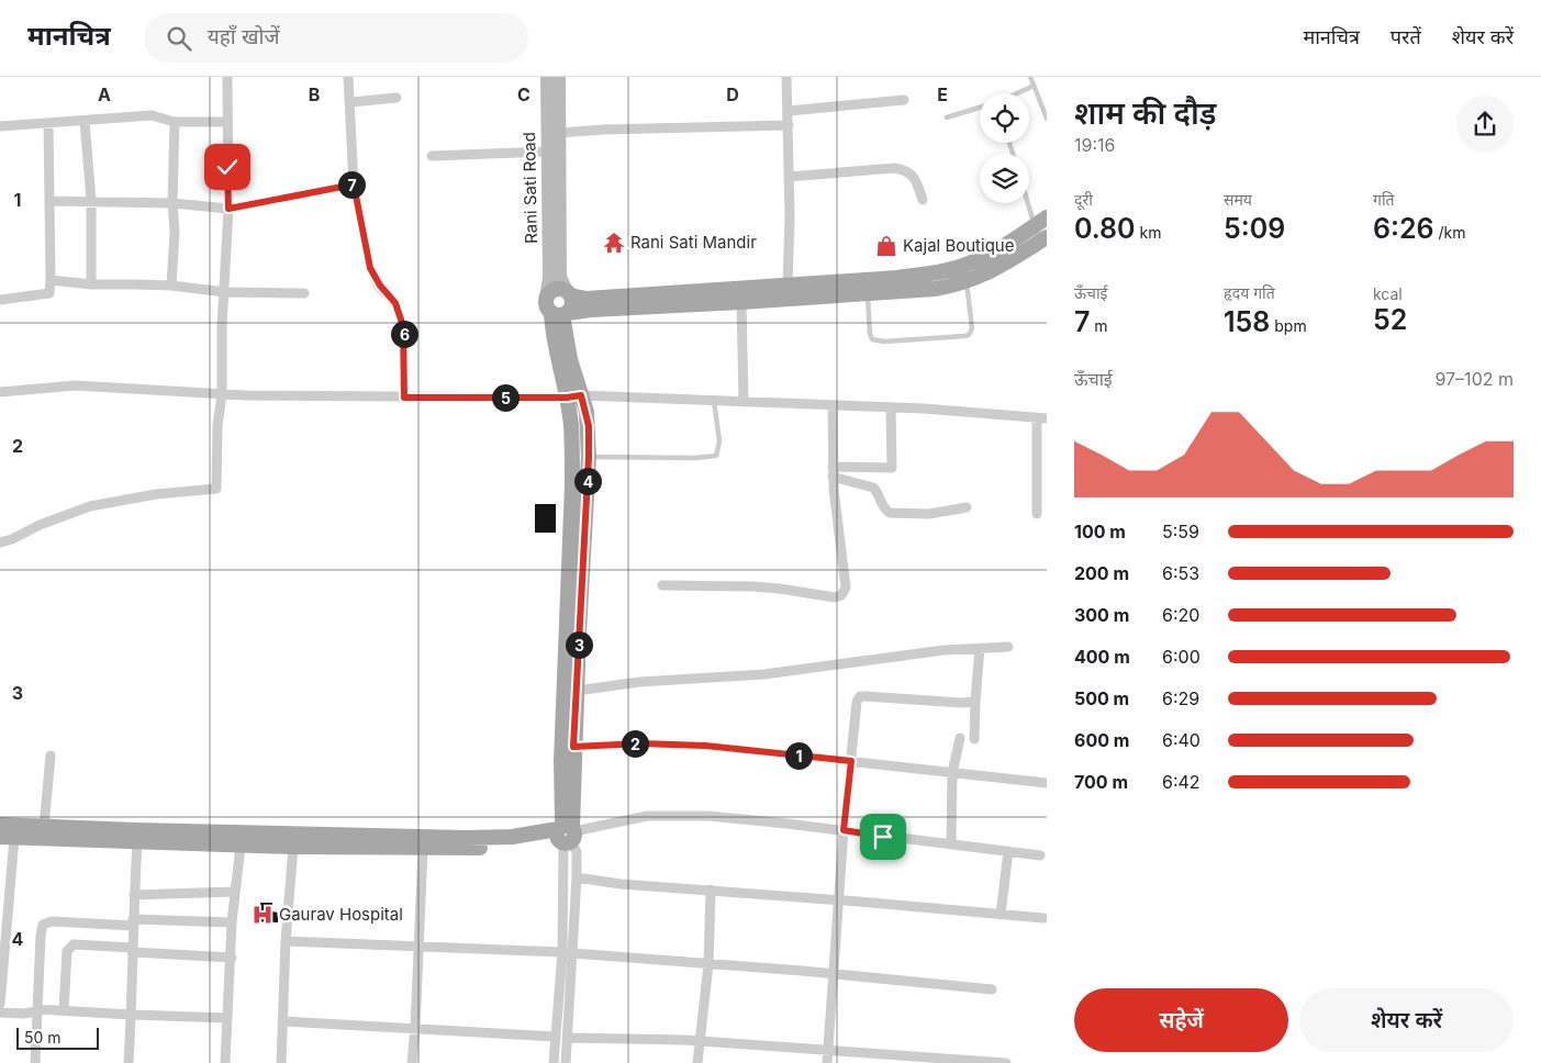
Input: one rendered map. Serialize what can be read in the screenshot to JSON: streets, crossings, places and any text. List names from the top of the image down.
{
  "streets": {
    "street": ["Rani Sati Road"]
  },
  "places": {
    "temple": ["Rani Sati Mandir"],
    "shop": ["Kajal Boutique"],
    "hospital": ["Gaurav Hospital"]
  },
  "scale_bar": "50 m",
  "page": {
    "header": "मानचित्र",
    "search": "यहाँ खोजें",
    "nav": ["मानचित्र", "परतें", "शेयर करें"],
    "heading": ["शाम की दौड़", "19:16"],
    "stats": [
      ["दूरी", "0.80 km"],
      ["समय", "5:09"],
      ["गति", "6:26 /km"],
      ["ऊँचाई", "7 m"],
      ["हृदय गति", "158 bpm"],
      ["kcal", "52"]
    ],
    "pins": [
      "7",
      "6",
      "5",
      "4",
      "3",
      "2",
      "1"
    ],
    "chart": ["ऊँचाई", "97–102 m"],
    "list": [
      {
        "name": "100 m",
        "note": "5:59"
      },
      {
        "name": "200 m",
        "note": "6:53"
      },
      {
        "name": "300 m",
        "note": "6:20"
      },
      {
        "name": "400 m",
        "note": "6:00"
      },
      {
        "name": "500 m",
        "note": "6:29"
      },
      {
        "name": "600 m",
        "note": "6:40"
      },
      {
        "name": "700 m",
        "note": "6:42"
      }
    ],
    "buttons": ["सहेजें", "शेयर करें"],
    "scale": "50 m"
  },
  "grid": {
    "columns": [
      "A",
      "B",
      "C",
      "D",
      "E"
    ],
    "rows": [
      "1",
      "2",
      "3",
      "4"
    ]
  }
}
